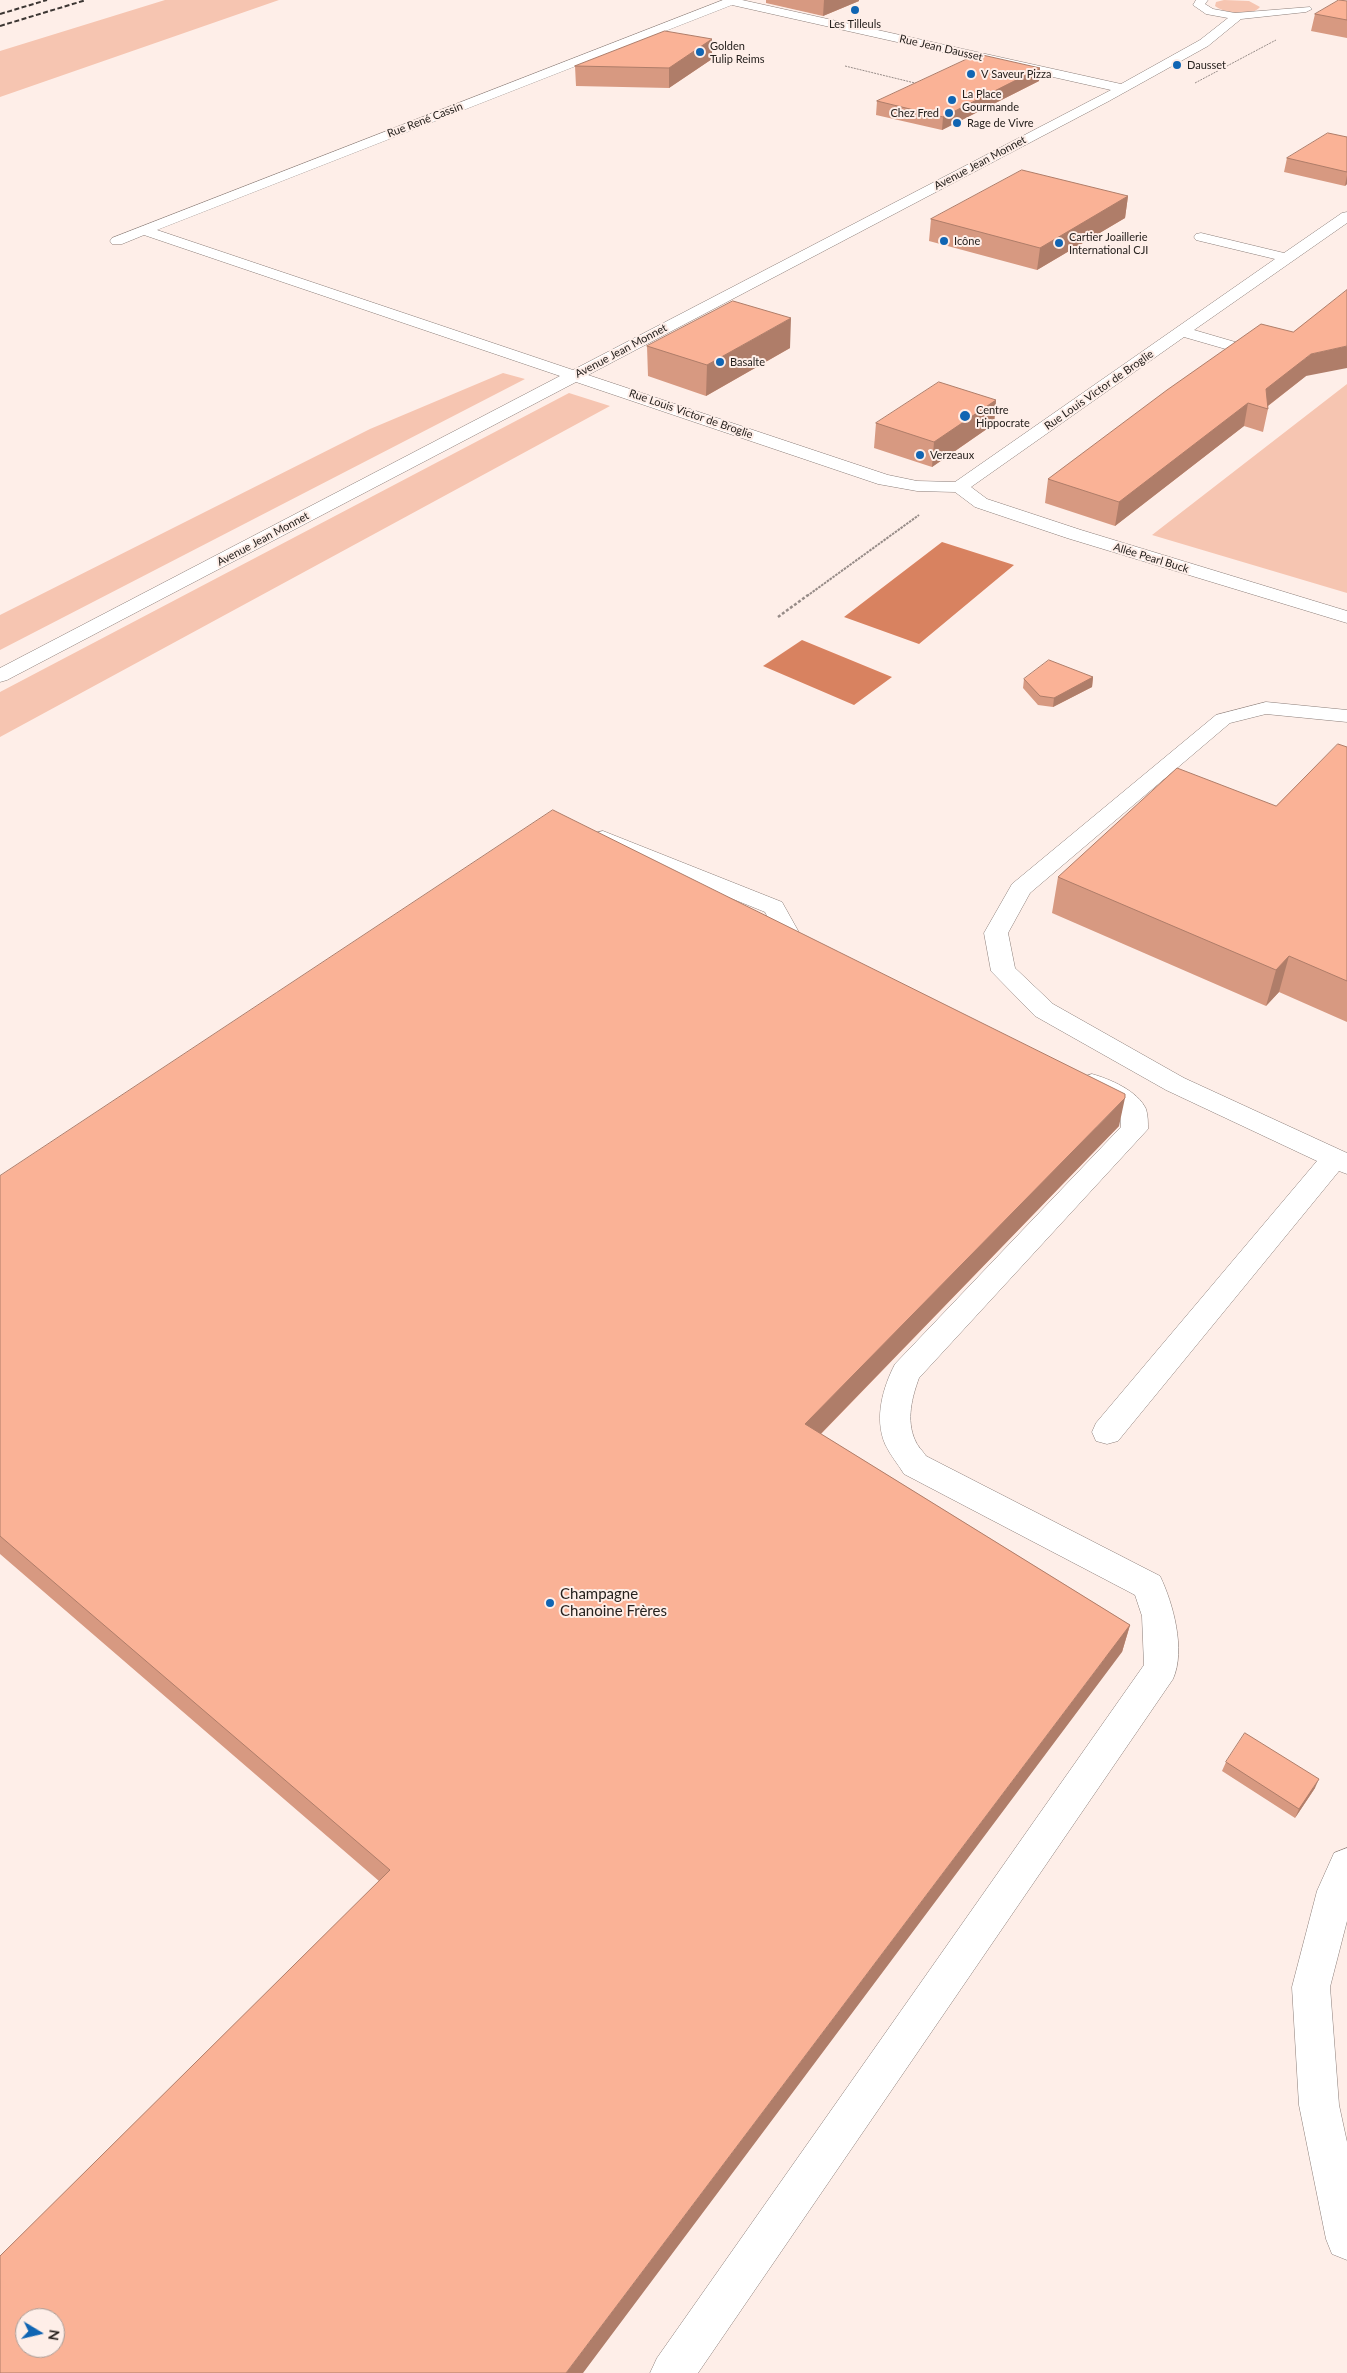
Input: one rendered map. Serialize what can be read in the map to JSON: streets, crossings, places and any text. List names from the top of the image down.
{
  "streets": {
    "street": [
      "Rue Jean Dausset",
      "Rue René Cassin",
      "Avenue Jean Monnet",
      "Rue Louis Victor de Broglie",
      "Allée Pearl Buck"
    ]
  },
  "crossings": [
    ["Rue Jean Dausset", "Rue René Cassin"],
    ["Rue Jean Dausset", "Avenue Jean Monnet"],
    ["Rue René Cassin", "Rue Louis Victor de Broglie"],
    ["Avenue Jean Monnet", "Rue Louis Victor de Broglie"],
    ["Rue Louis Victor de Broglie", "Allée Pearl Buck"]
  ],
  "places": [
    "Les Tilleuls",
    "Golden Tulip Reims",
    "Dausset",
    "V Saveur Pizza",
    "La Place Gourmande",
    "Chez Fred",
    "Rage de Vivre",
    "Icône",
    "Cartier Joaillerie International CJI",
    "Basalte",
    "Centre Hippocrate",
    "Verzeaux",
    "Champagne Chanoine Frères"
  ],
  "north": "right"
}
